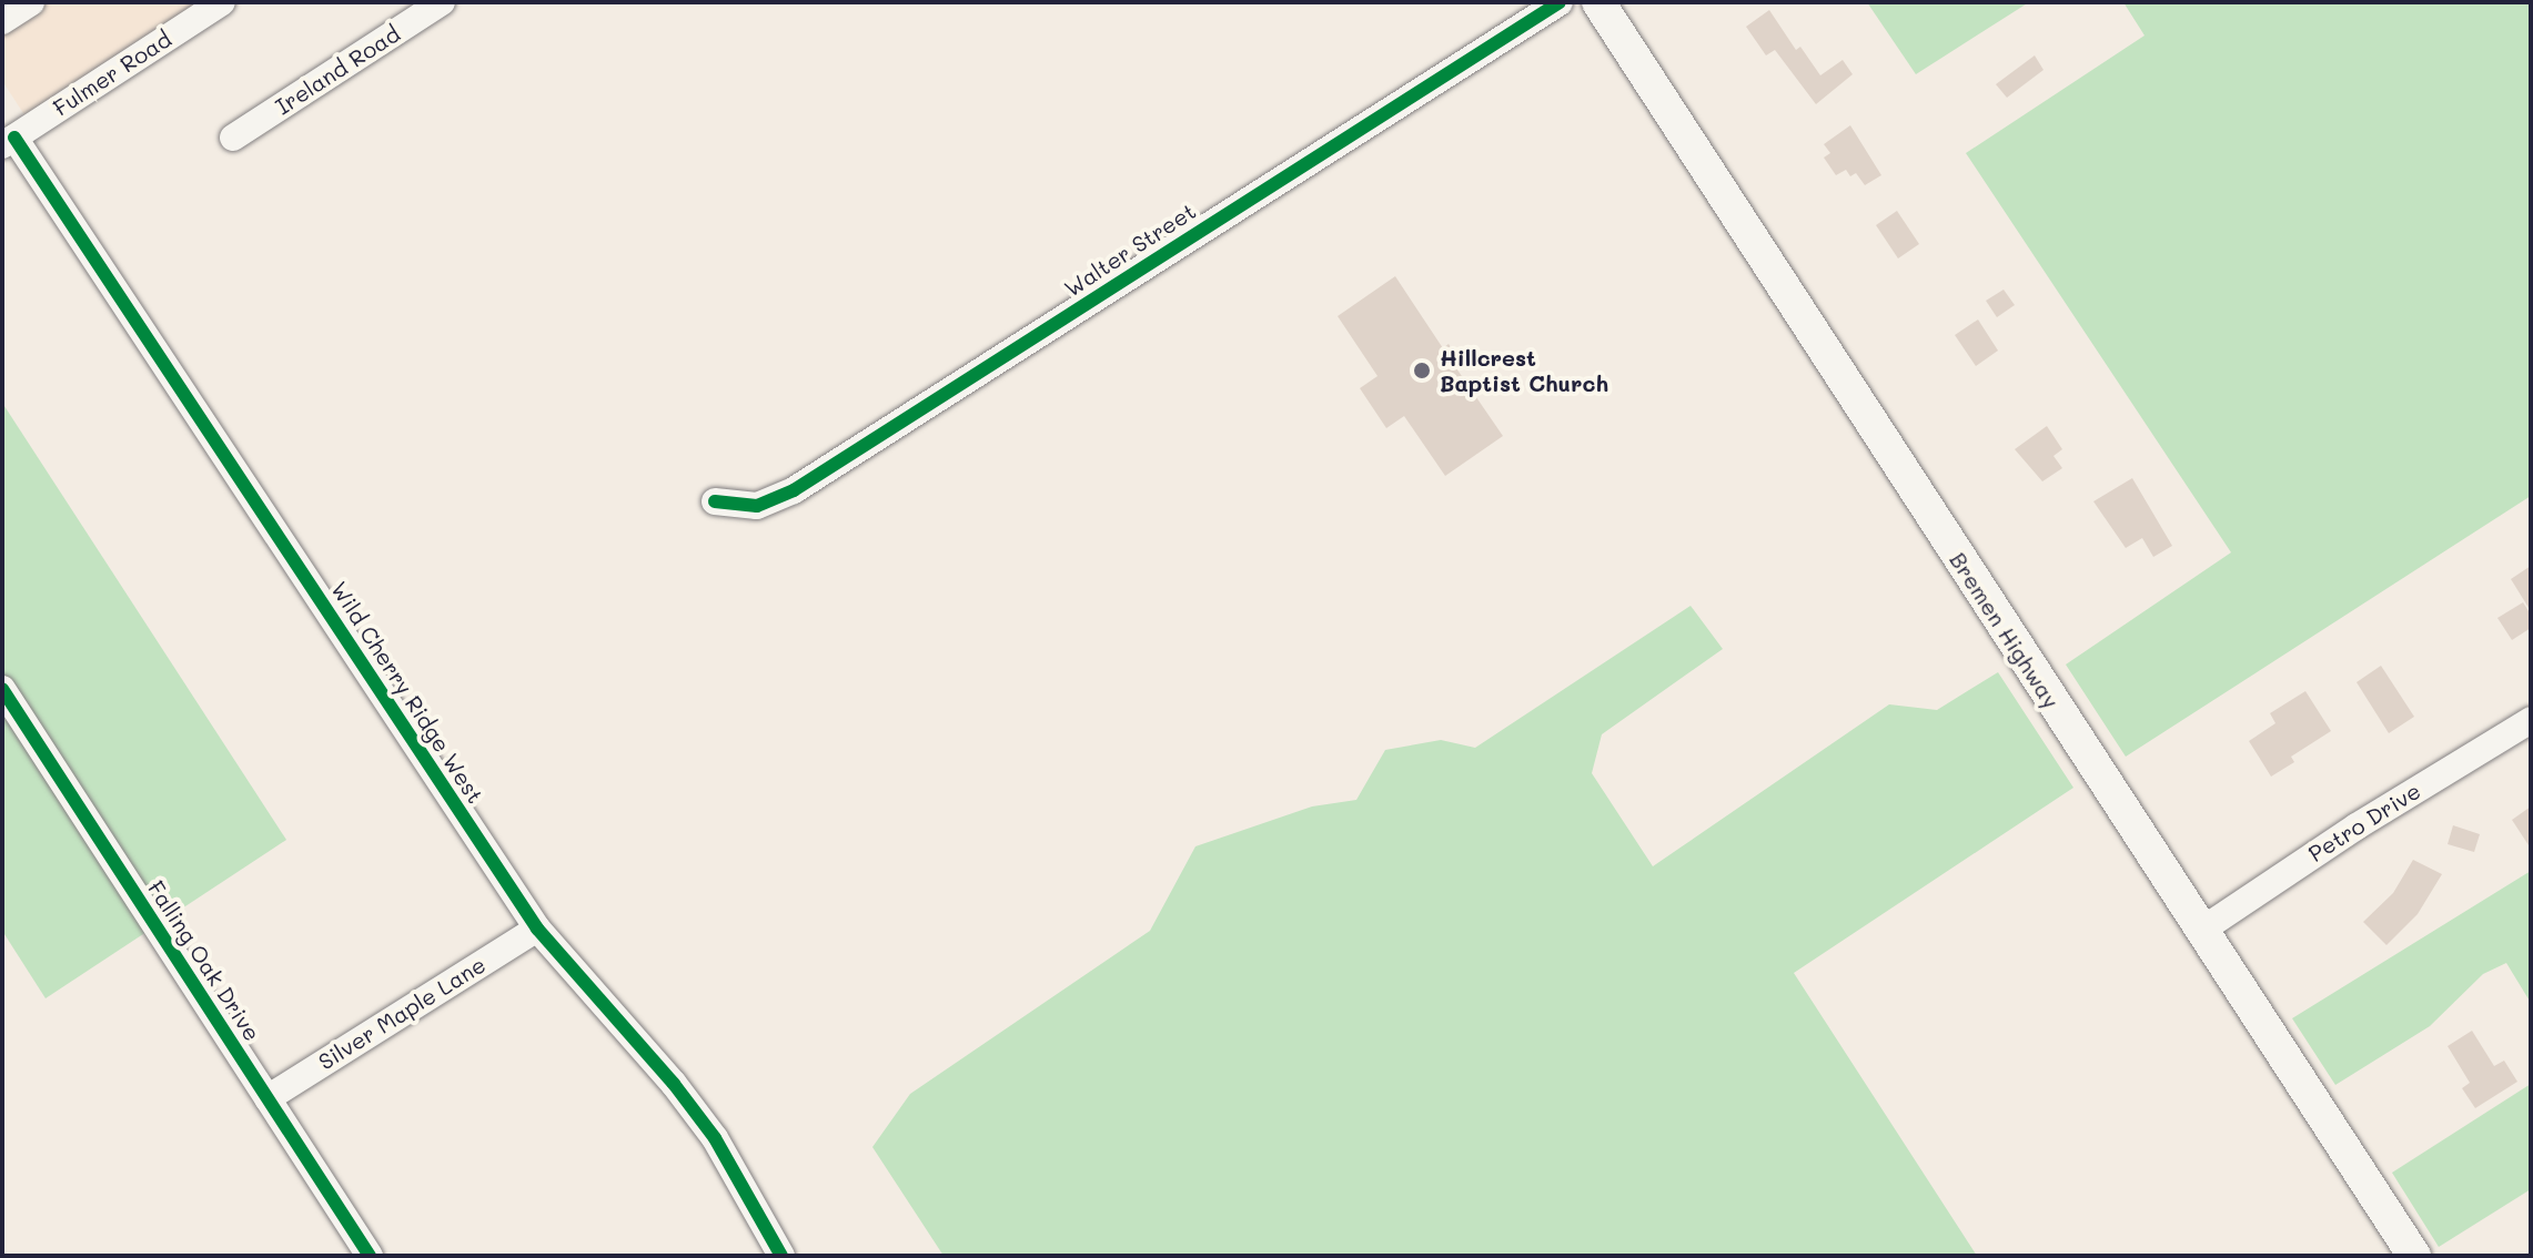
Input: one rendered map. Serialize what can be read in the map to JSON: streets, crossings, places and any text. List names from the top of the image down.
{
  "streets": {
    "main road": ["Bremen Highway"],
    "street": [
      "Ireland Road",
      "Fulmer Road",
      "Walter Street",
      "Wild Cherry Ridge West",
      "Petro Drive",
      "Falling Oak Drive",
      "Silver Maple Lane"
    ]
  },
  "crossings": [
    ["Fulmer Road", "Wild Cherry Ridge West"],
    ["Bremen Highway", "Petro Drive"],
    ["Wild Cherry Ridge West", "Silver Maple Lane"],
    ["Falling Oak Drive", "Silver Maple Lane"]
  ],
  "places": ["Hillcrest Baptist Church"]
}
